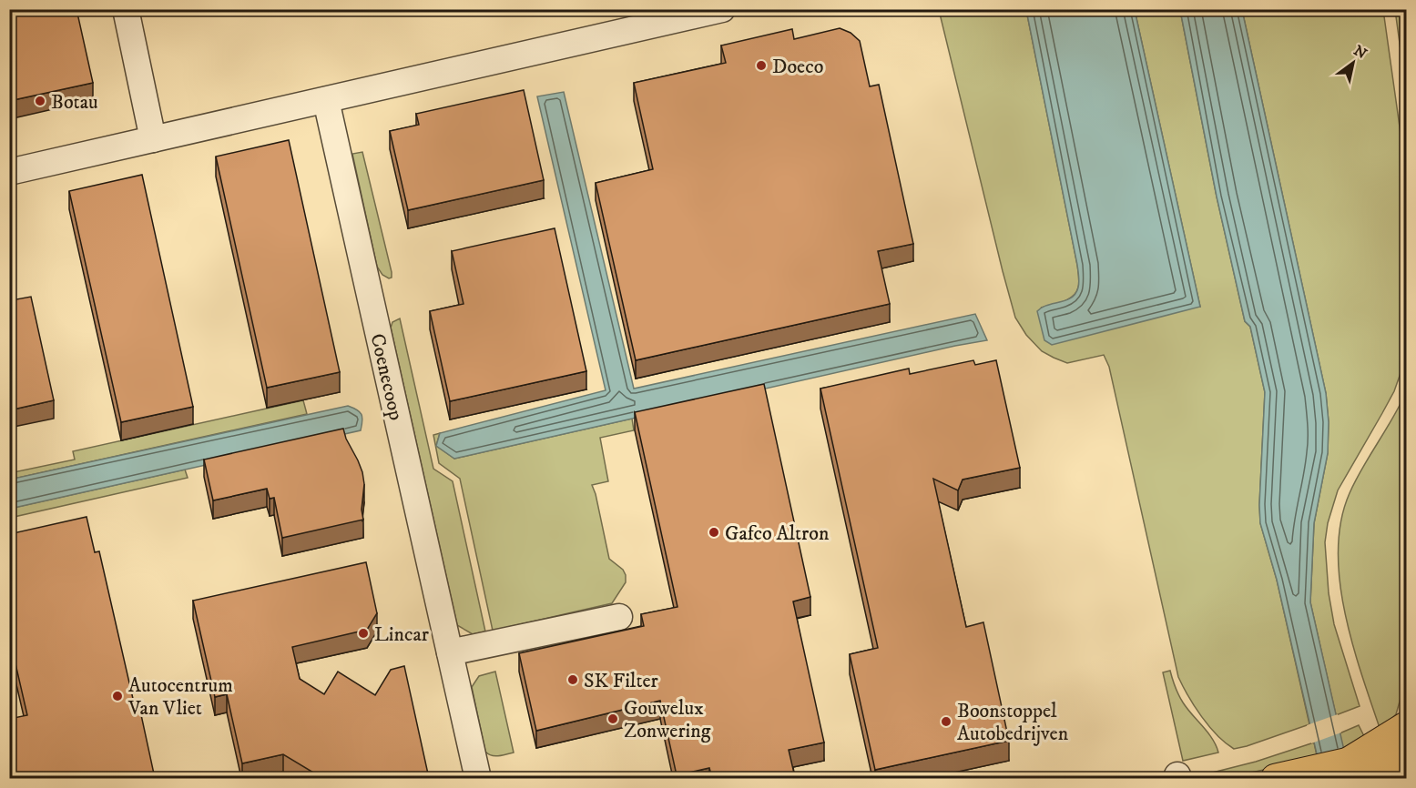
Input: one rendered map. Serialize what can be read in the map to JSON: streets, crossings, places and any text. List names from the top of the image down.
{
  "streets": {
    "street": ["Coenecoop"]
  },
  "places": [
    "Doeco",
    "Botau",
    "Gafco Altron",
    "Lincar",
    "SK Filter",
    "Autocentrum Van Vliet",
    "Gouwelux Zonwering",
    "Boonstoppel Autobedrijven"
  ],
  "north": "top right"
}
